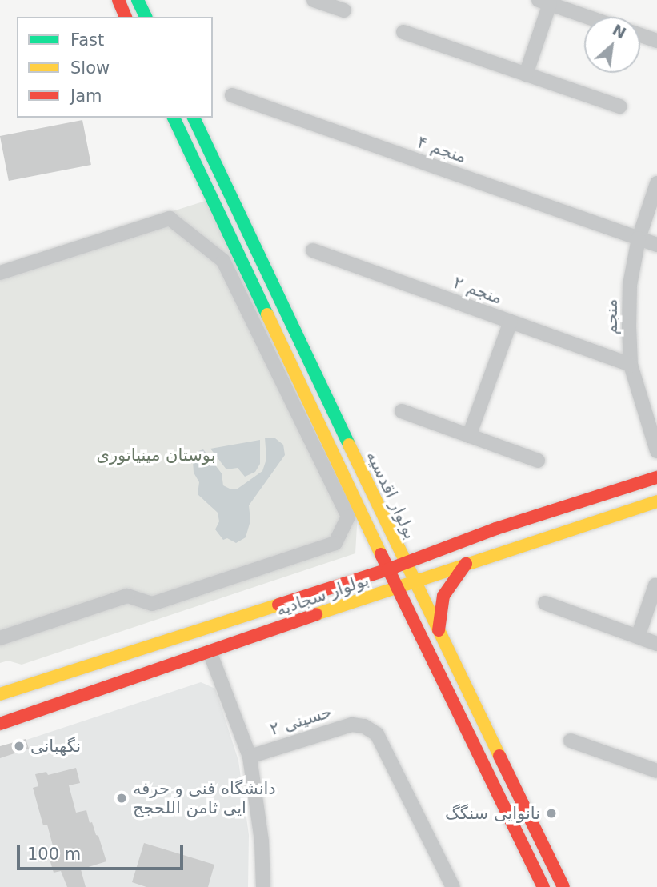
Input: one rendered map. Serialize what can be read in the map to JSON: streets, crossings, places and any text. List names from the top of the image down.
{
  "streets": {
    "main road": ["بولوار اقدسیه", "بولوار سجادیه"],
    "street": [
      "منجم ۴",
      "منجم ۲",
      "منجم",
      "حسینی ۲"
    ]
  },
  "crossings": [
    ["منجم ۴", "منجم"],
    ["منجم ۲", "منجم"],
    ["بولوار اقدسیه", "بولوار سجادیه"]
  ],
  "parks": ["بوستان مینیاتوری"],
  "places": ["نگهبانی", "دانشگاه فنی و حرفه ایی ثامن اللحجج", "نانوایی سنگگ"],
  "legend": ["Fast", "Slow", "Jam"],
  "scale_bar": "100 m",
  "north": "top right"
}
